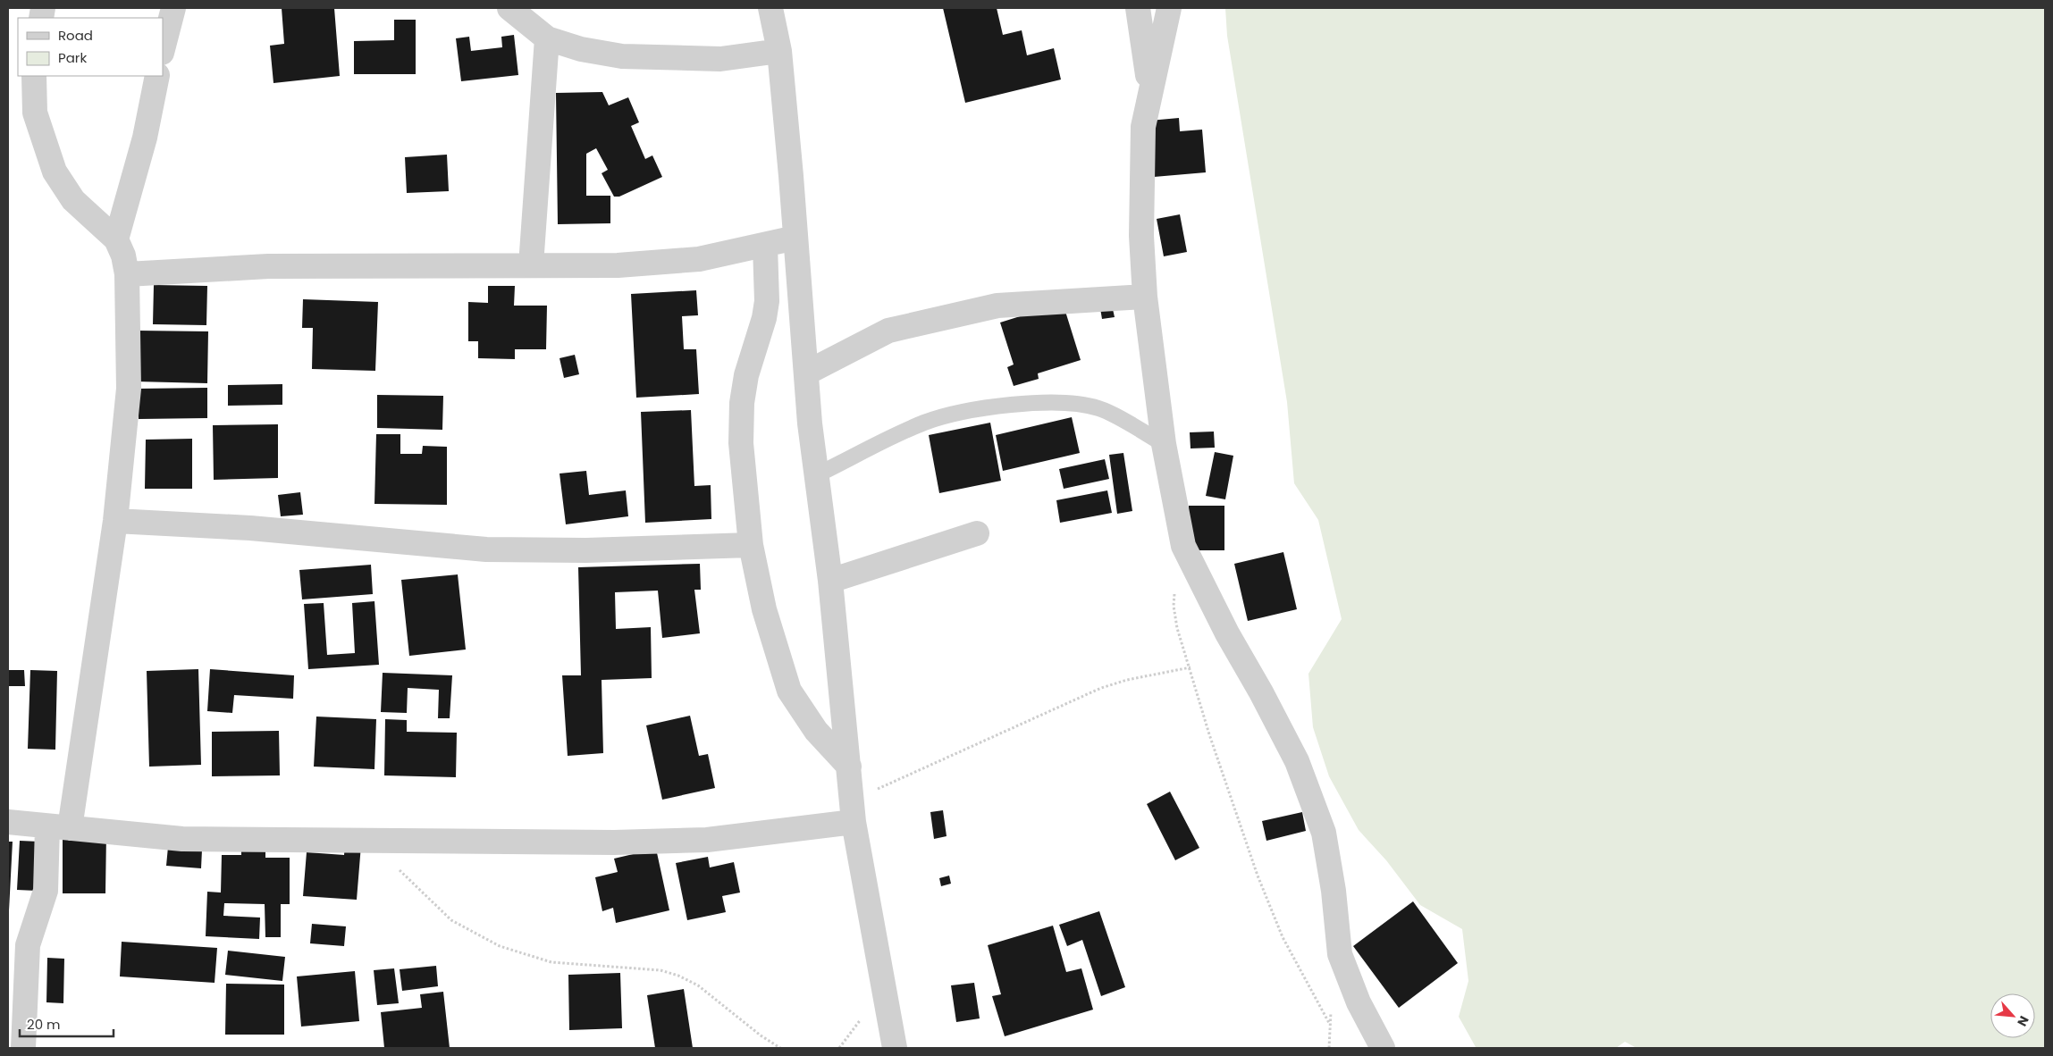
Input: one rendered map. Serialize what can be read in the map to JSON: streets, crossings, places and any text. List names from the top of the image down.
{
  "legend": ["Road", "Park"],
  "scale_bar": "20 m",
  "north": "bottom right"
}
